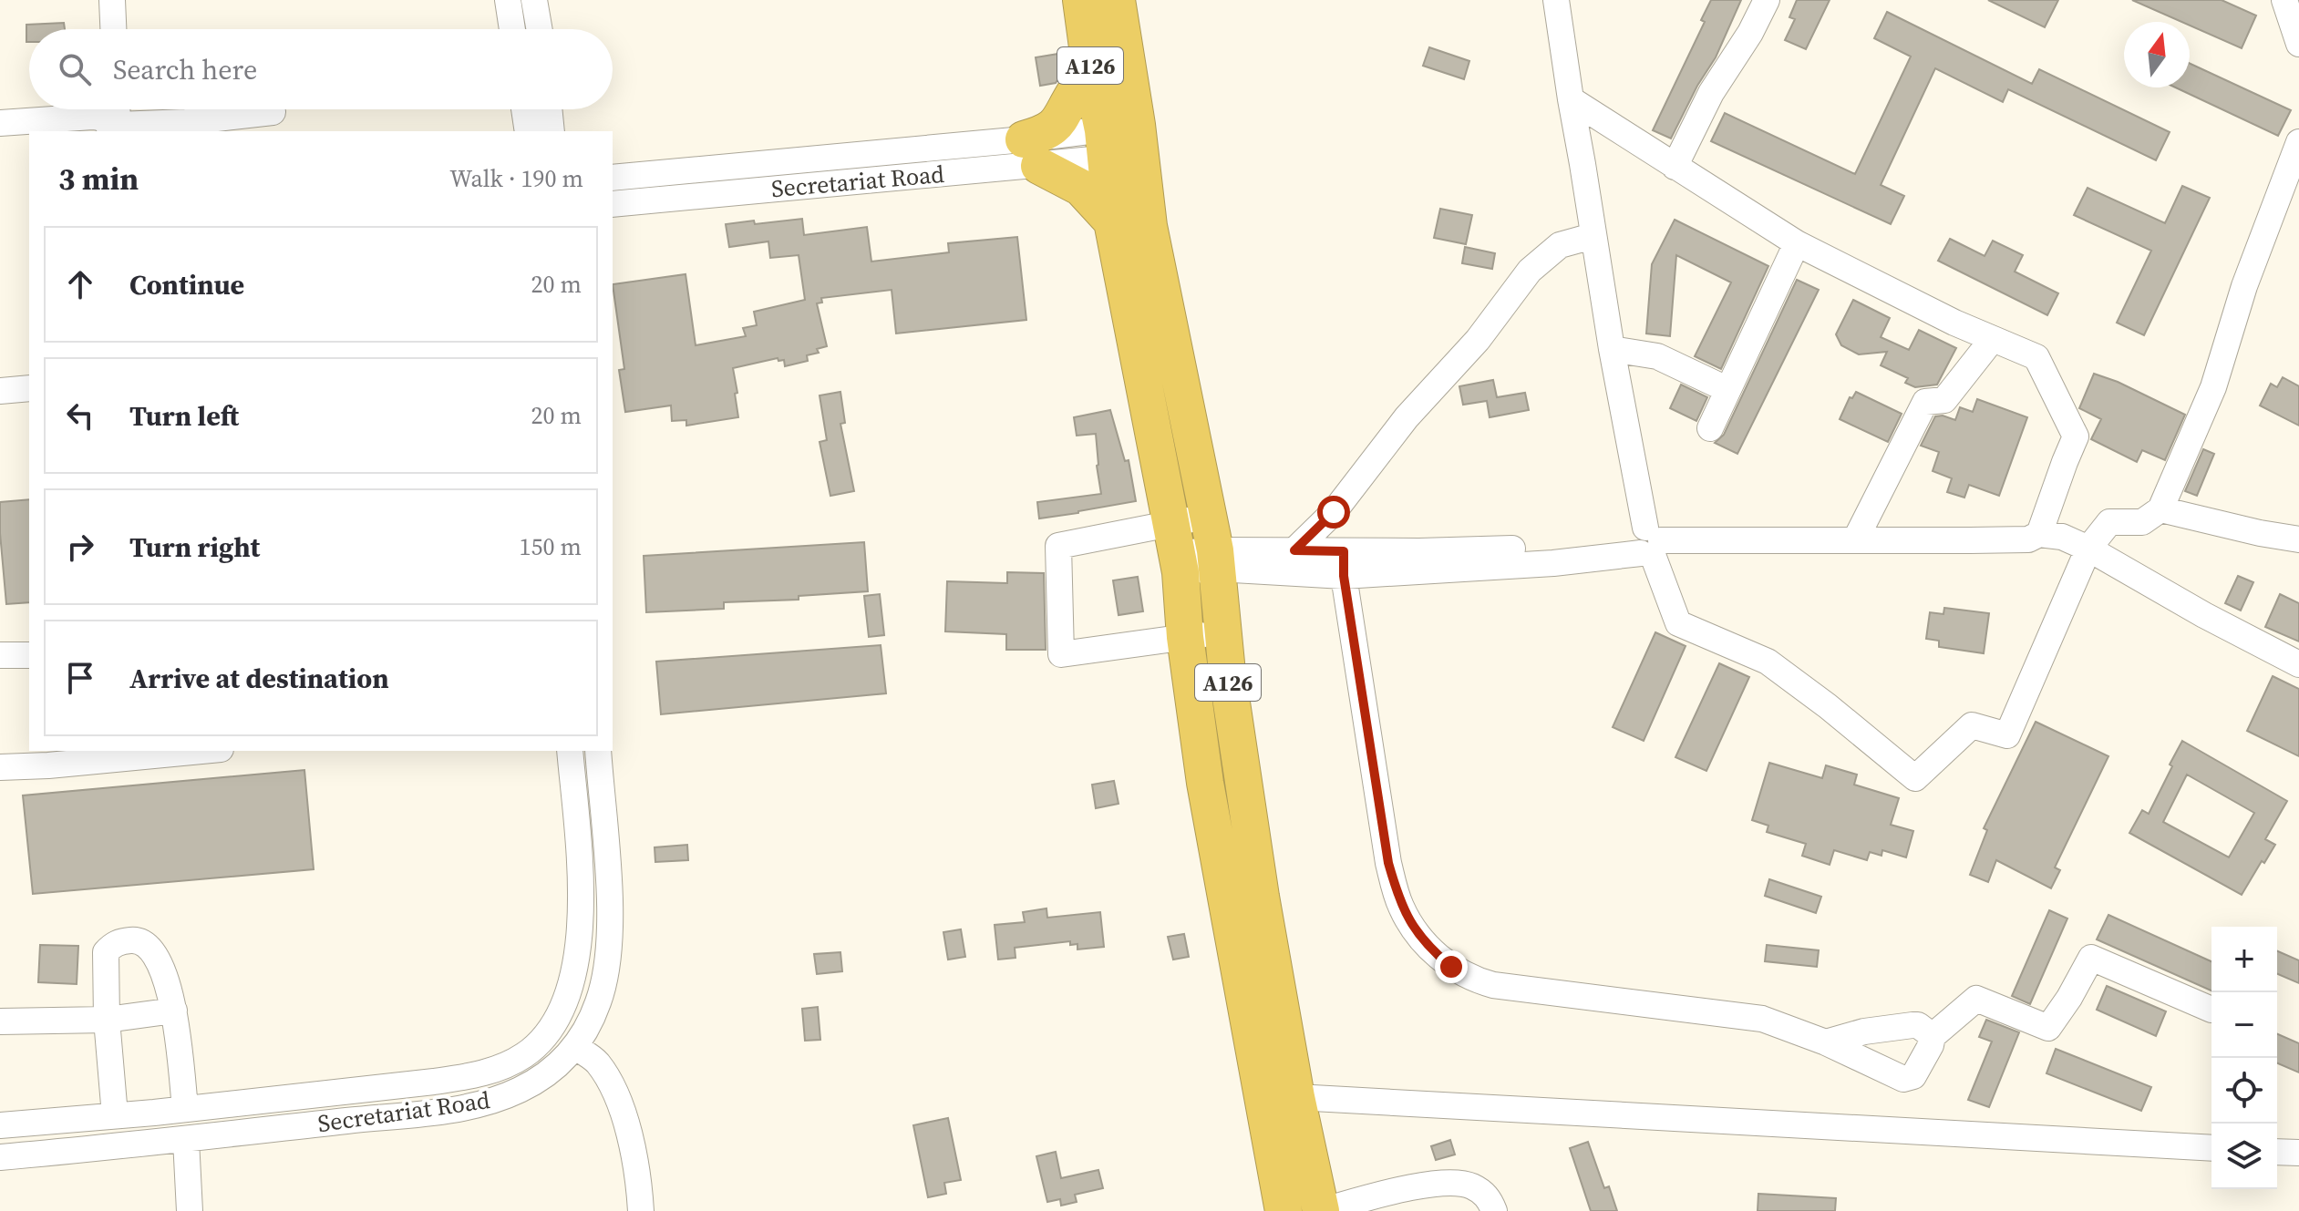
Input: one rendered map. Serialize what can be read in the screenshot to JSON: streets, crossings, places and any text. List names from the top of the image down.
{
  "streets": {
    "highway": ["A126"],
    "street": ["Secretariat Road"]
  },
  "crossings": [
    ["A126", "Secretariat Road"]
  ],
  "north": "top",
  "page": {
    "search": "Search here",
    "heading": ["3 min", "Walk · 190 m"],
    "list": [
      ["Continue", "20 m"],
      ["Turn left", "20 m"],
      ["Turn right", "150 m"],
      "Arrive at destination"
    ],
    "map_buttons": ["+", "−"]
  }
}
